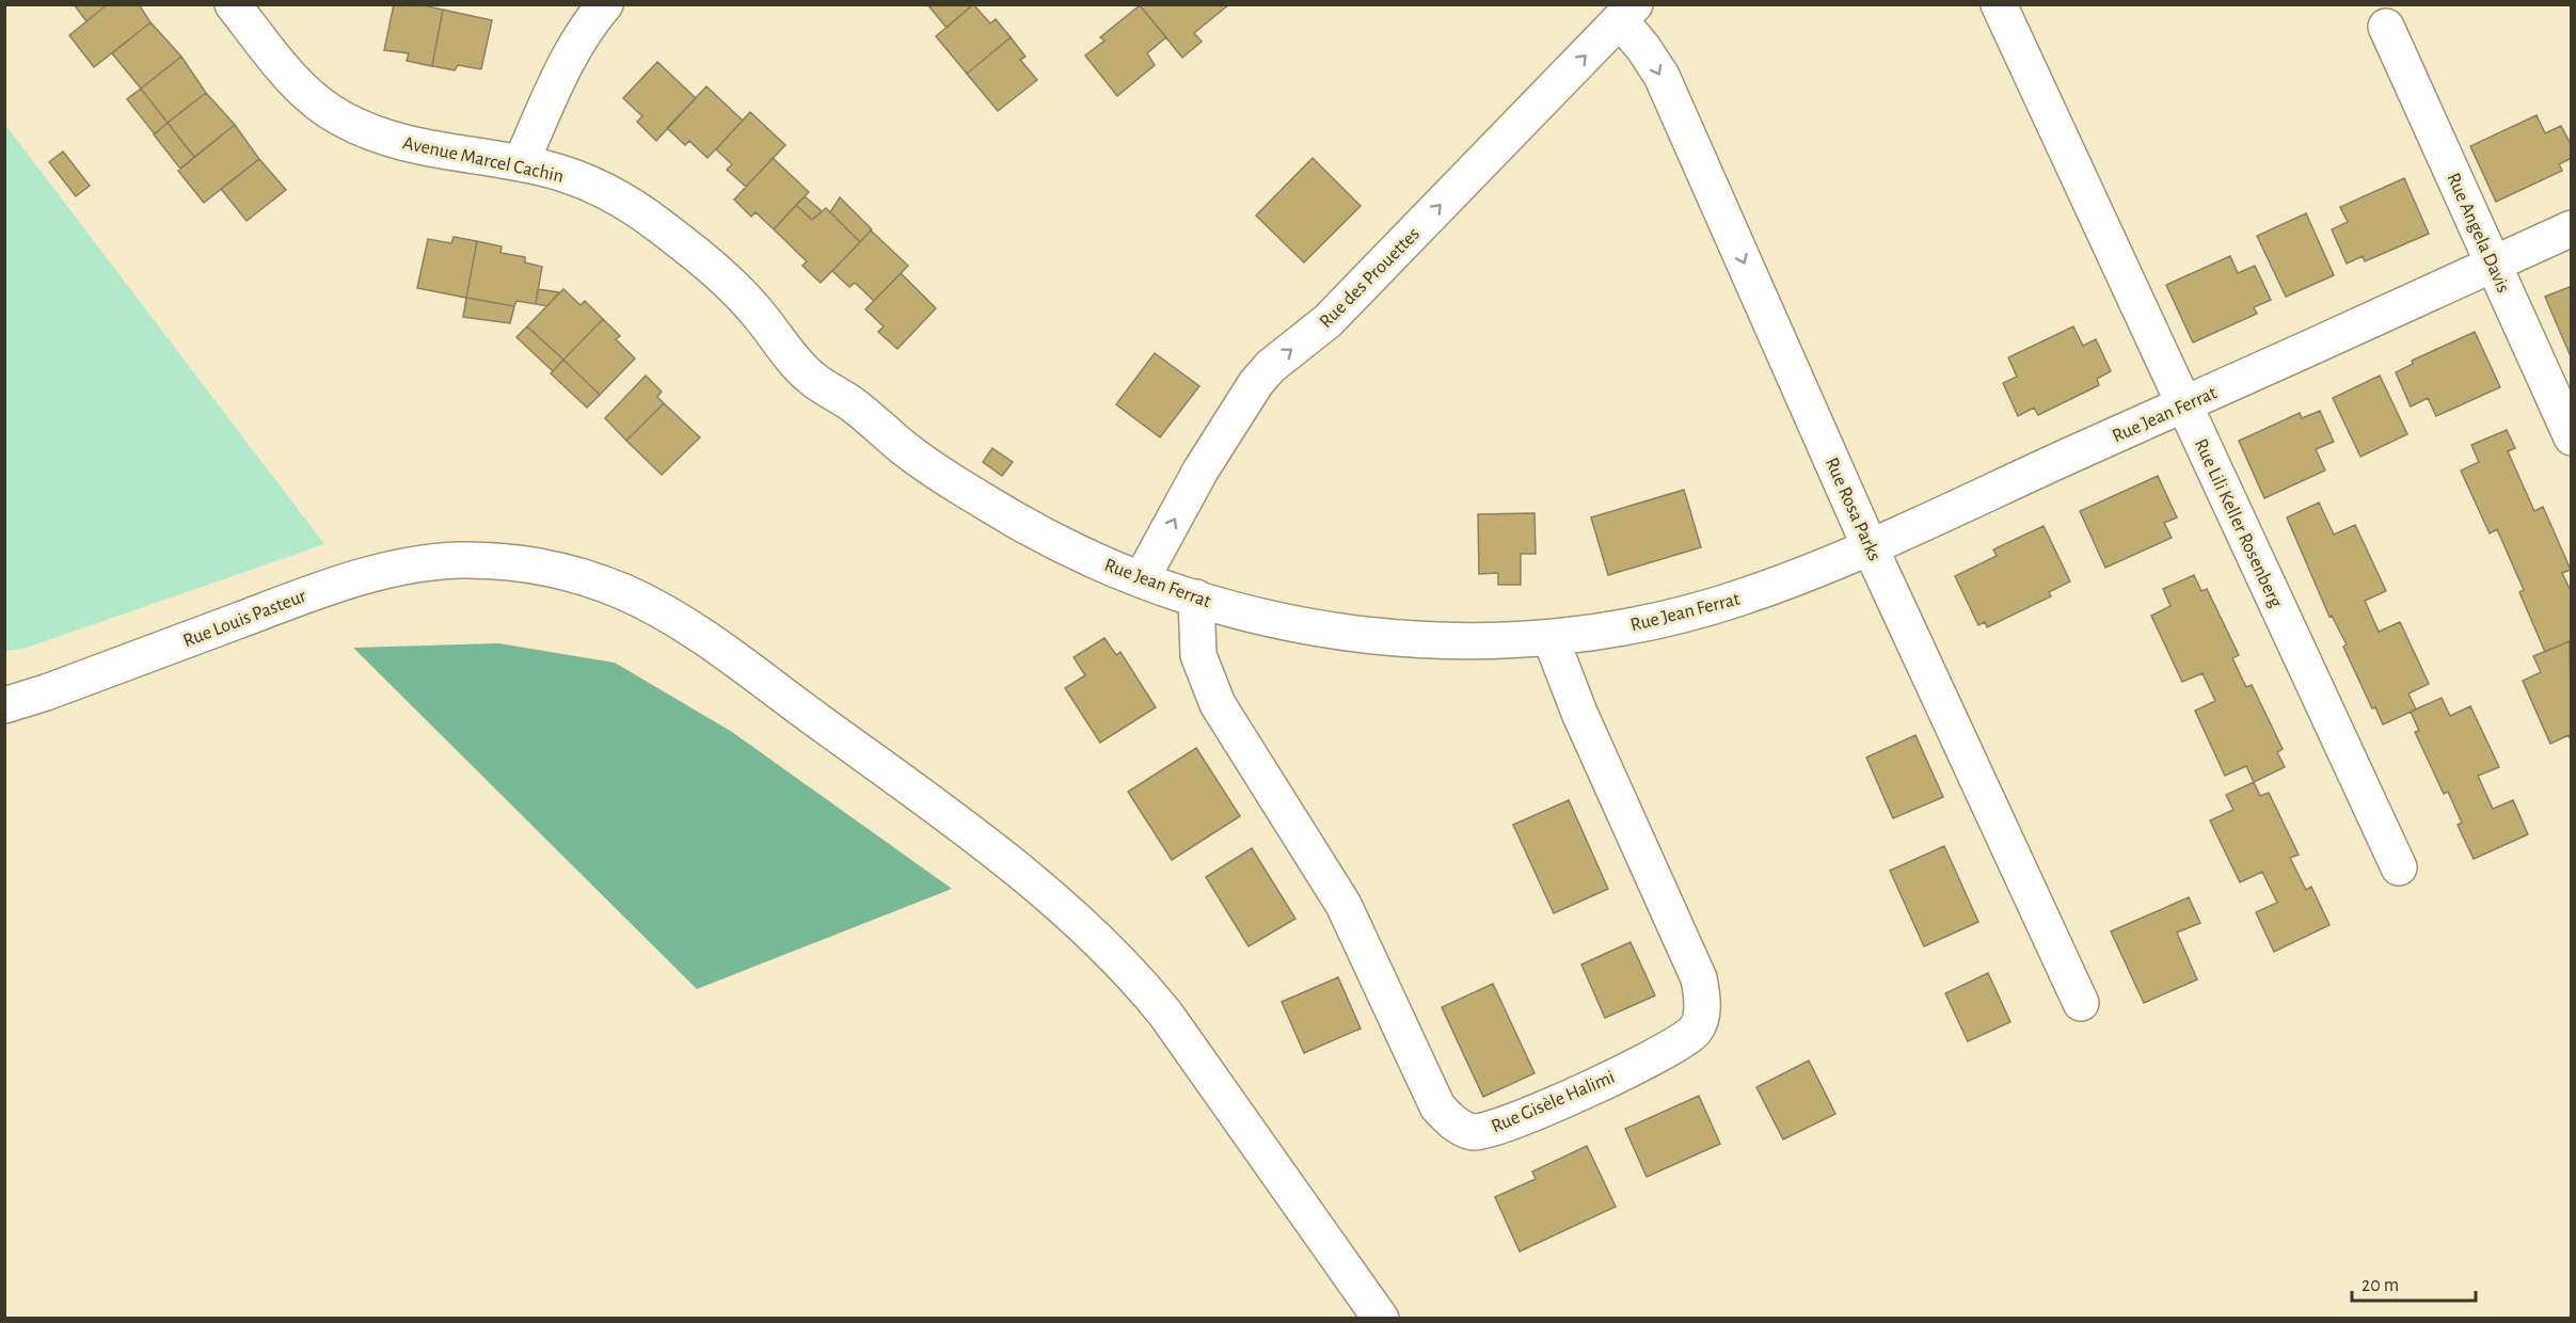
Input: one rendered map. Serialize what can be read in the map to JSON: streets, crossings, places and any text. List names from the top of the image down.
{
  "streets": {
    "street": [
      "Avenue Marcel Cachin",
      "Rue Angela Davis",
      "Rue des Prouettes",
      "Rue Jean Ferrat",
      "Rue Rosa Parks",
      "Rue Lili Keller Rosenberg",
      "Rue Louis Pasteur",
      "Rue Gisèle Halimi"
    ]
  },
  "crossings": [
    ["Avenue Marcel Cachin", "Rue Jean Ferrat"],
    ["Rue Angela Davis", "Rue Jean Ferrat"],
    ["Rue des Prouettes", "Rue Jean Ferrat"],
    ["Rue des Prouettes", "Rue Rosa Parks"],
    ["Rue Jean Ferrat", "Rue Rosa Parks"],
    ["Rue Jean Ferrat", "Rue Lili Keller Rosenberg"],
    ["Rue Jean Ferrat", "Rue Gisèle Halimi"]
  ],
  "one_way": ["Rue des Prouettes", "Rue Rosa Parks"],
  "scale_bar": "20 m"
}
